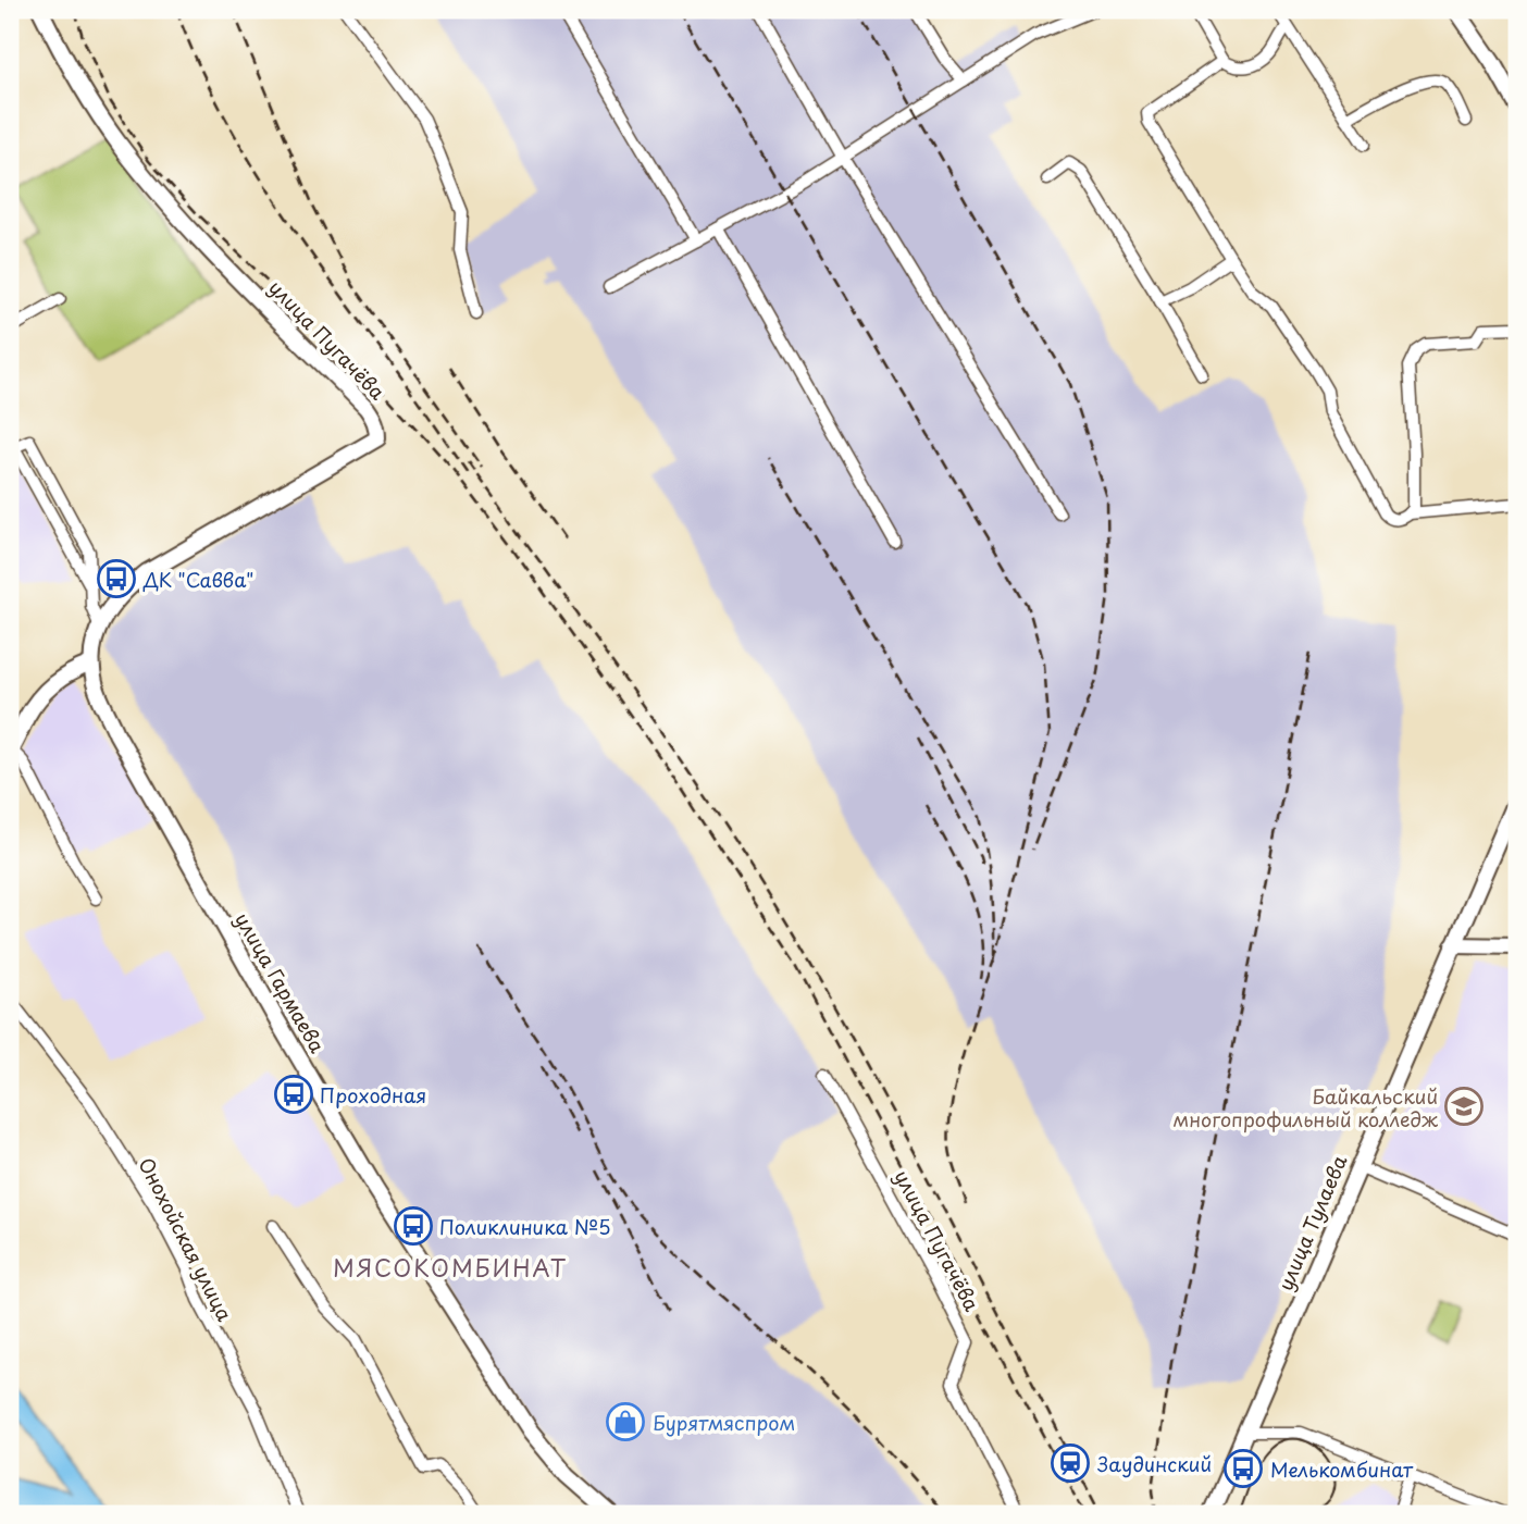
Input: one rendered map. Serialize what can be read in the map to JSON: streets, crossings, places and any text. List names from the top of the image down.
{
  "streets": {
    "street": [
      "улица Пугачёва",
      "улица Гармаева",
      "улица Тулаева",
      "Онохойская улица"
    ]
  },
  "crossings": [
    ["улица Пугачёва", "улица Гармаева"]
  ],
  "districts": ["МЯСОКОМБИНАТ"],
  "places": {
    "bus stop": [
      "ДК \"Савва\"",
      "Проходная",
      "Поликлиника №5",
      "Мелькомбинат"
    ],
    "school or university": ["Байкальский многопрофильный колледж"],
    "shop": ["Бурятмяспром"],
    "station": ["Заудинский"]
  }
}
